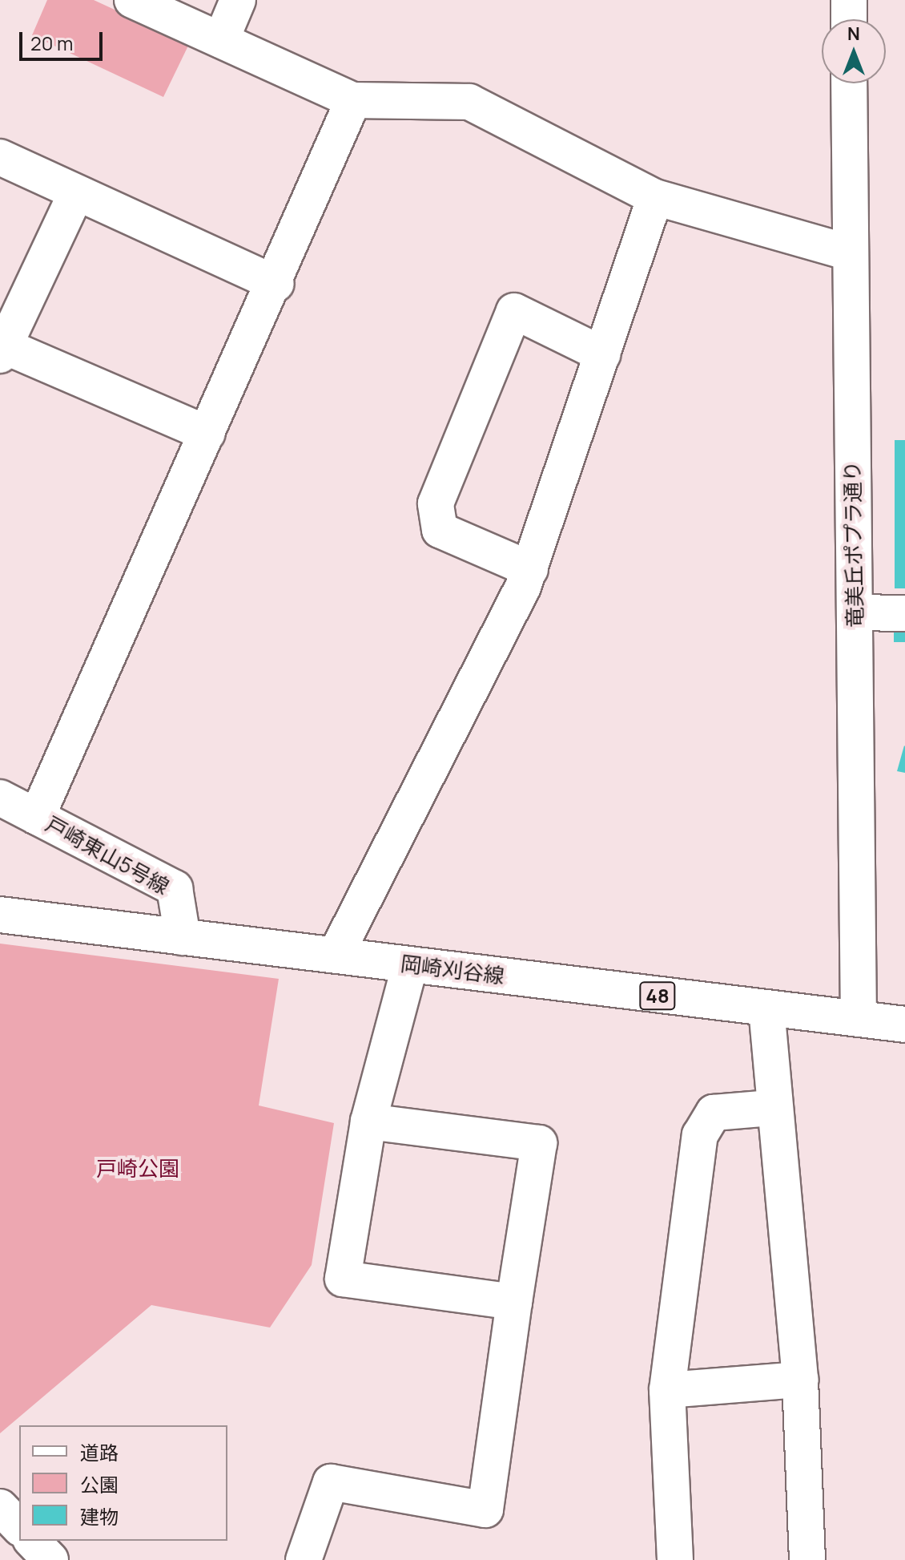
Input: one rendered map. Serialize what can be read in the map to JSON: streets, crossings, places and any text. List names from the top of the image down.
{
  "streets": {
    "street": [
      "竜美丘ポプラ通り",
      "戸崎東山5号線",
      "岡崎刈谷線",
      "48"
    ]
  },
  "crossings": [
    ["竜美丘ポプラ通り", "岡崎刈谷線"],
    ["戸崎東山5号線", "岡崎刈谷線"]
  ],
  "parks": ["戸崎公園"],
  "legend": ["道路", "公園", "建物"],
  "scale_bar": "20 m",
  "north": "top"
}
